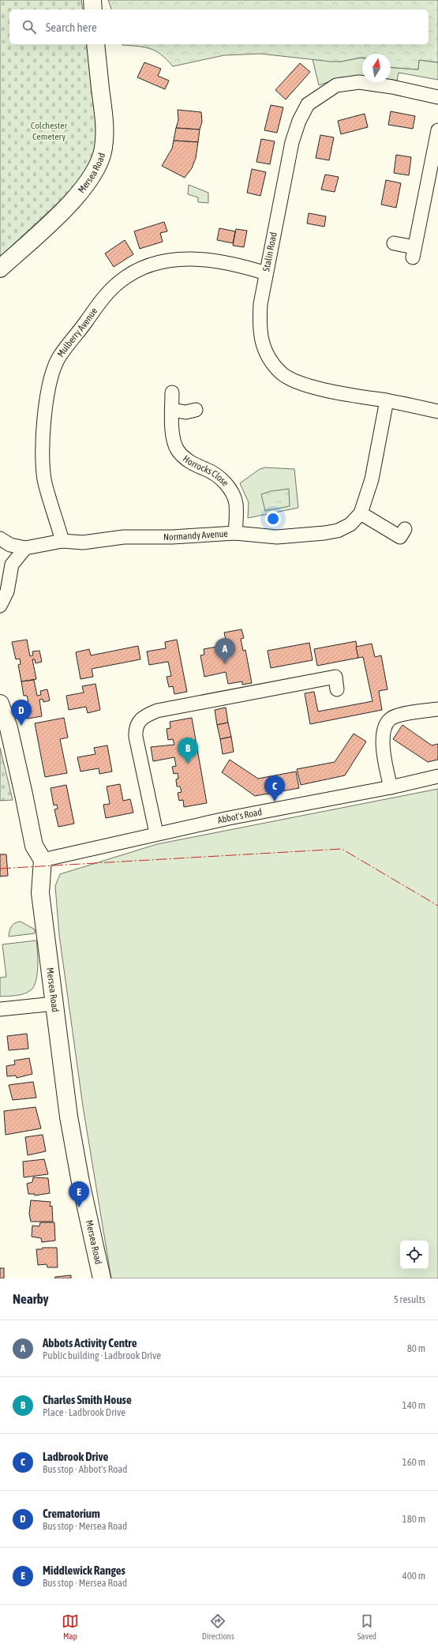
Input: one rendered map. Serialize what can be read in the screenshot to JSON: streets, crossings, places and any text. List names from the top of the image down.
{
  "streets": {
    "main road": ["Mersea Road"],
    "street": [
      "Stalin Road",
      "Mulberry Avenue",
      "Horrocks Close",
      "Normandy Avenue",
      "Abbot's Road"
    ]
  },
  "crossings": [
    ["Mersea Road", "Abbot's Road"],
    ["Stalin Road", "Mulberry Avenue"],
    ["Stalin Road", "Normandy Avenue"],
    ["Mulberry Avenue", "Normandy Avenue"],
    ["Horrocks Close", "Normandy Avenue"]
  ],
  "parks": ["Colchester Cemetery"],
  "north": "top",
  "page": {
    "search": "Search here",
    "pins": [
      "A",
      "D",
      "B",
      "C",
      "E"
    ],
    "heading": ["Nearby", "5 results"],
    "list": [
      {
        "mark": "A",
        "name": "Abbots Activity Centre",
        "note": "Public building · Ladbrook Drive",
        "value": "80 m"
      },
      {
        "mark": "B",
        "name": "Charles Smith House",
        "note": "Place · Ladbrook Drive",
        "value": "140 m"
      },
      {
        "mark": "C",
        "name": "Ladbrook Drive",
        "note": "Bus stop · Abbot's Road",
        "value": "160 m"
      },
      {
        "mark": "D",
        "name": "Crematorium",
        "note": "Bus stop · Mersea Road",
        "value": "180 m"
      },
      {
        "mark": "E",
        "name": "Middlewick Ranges",
        "note": "Bus stop · Mersea Road",
        "value": "400 m"
      }
    ],
    "nav": ["Map", "Directions", "Saved"]
  }
}
